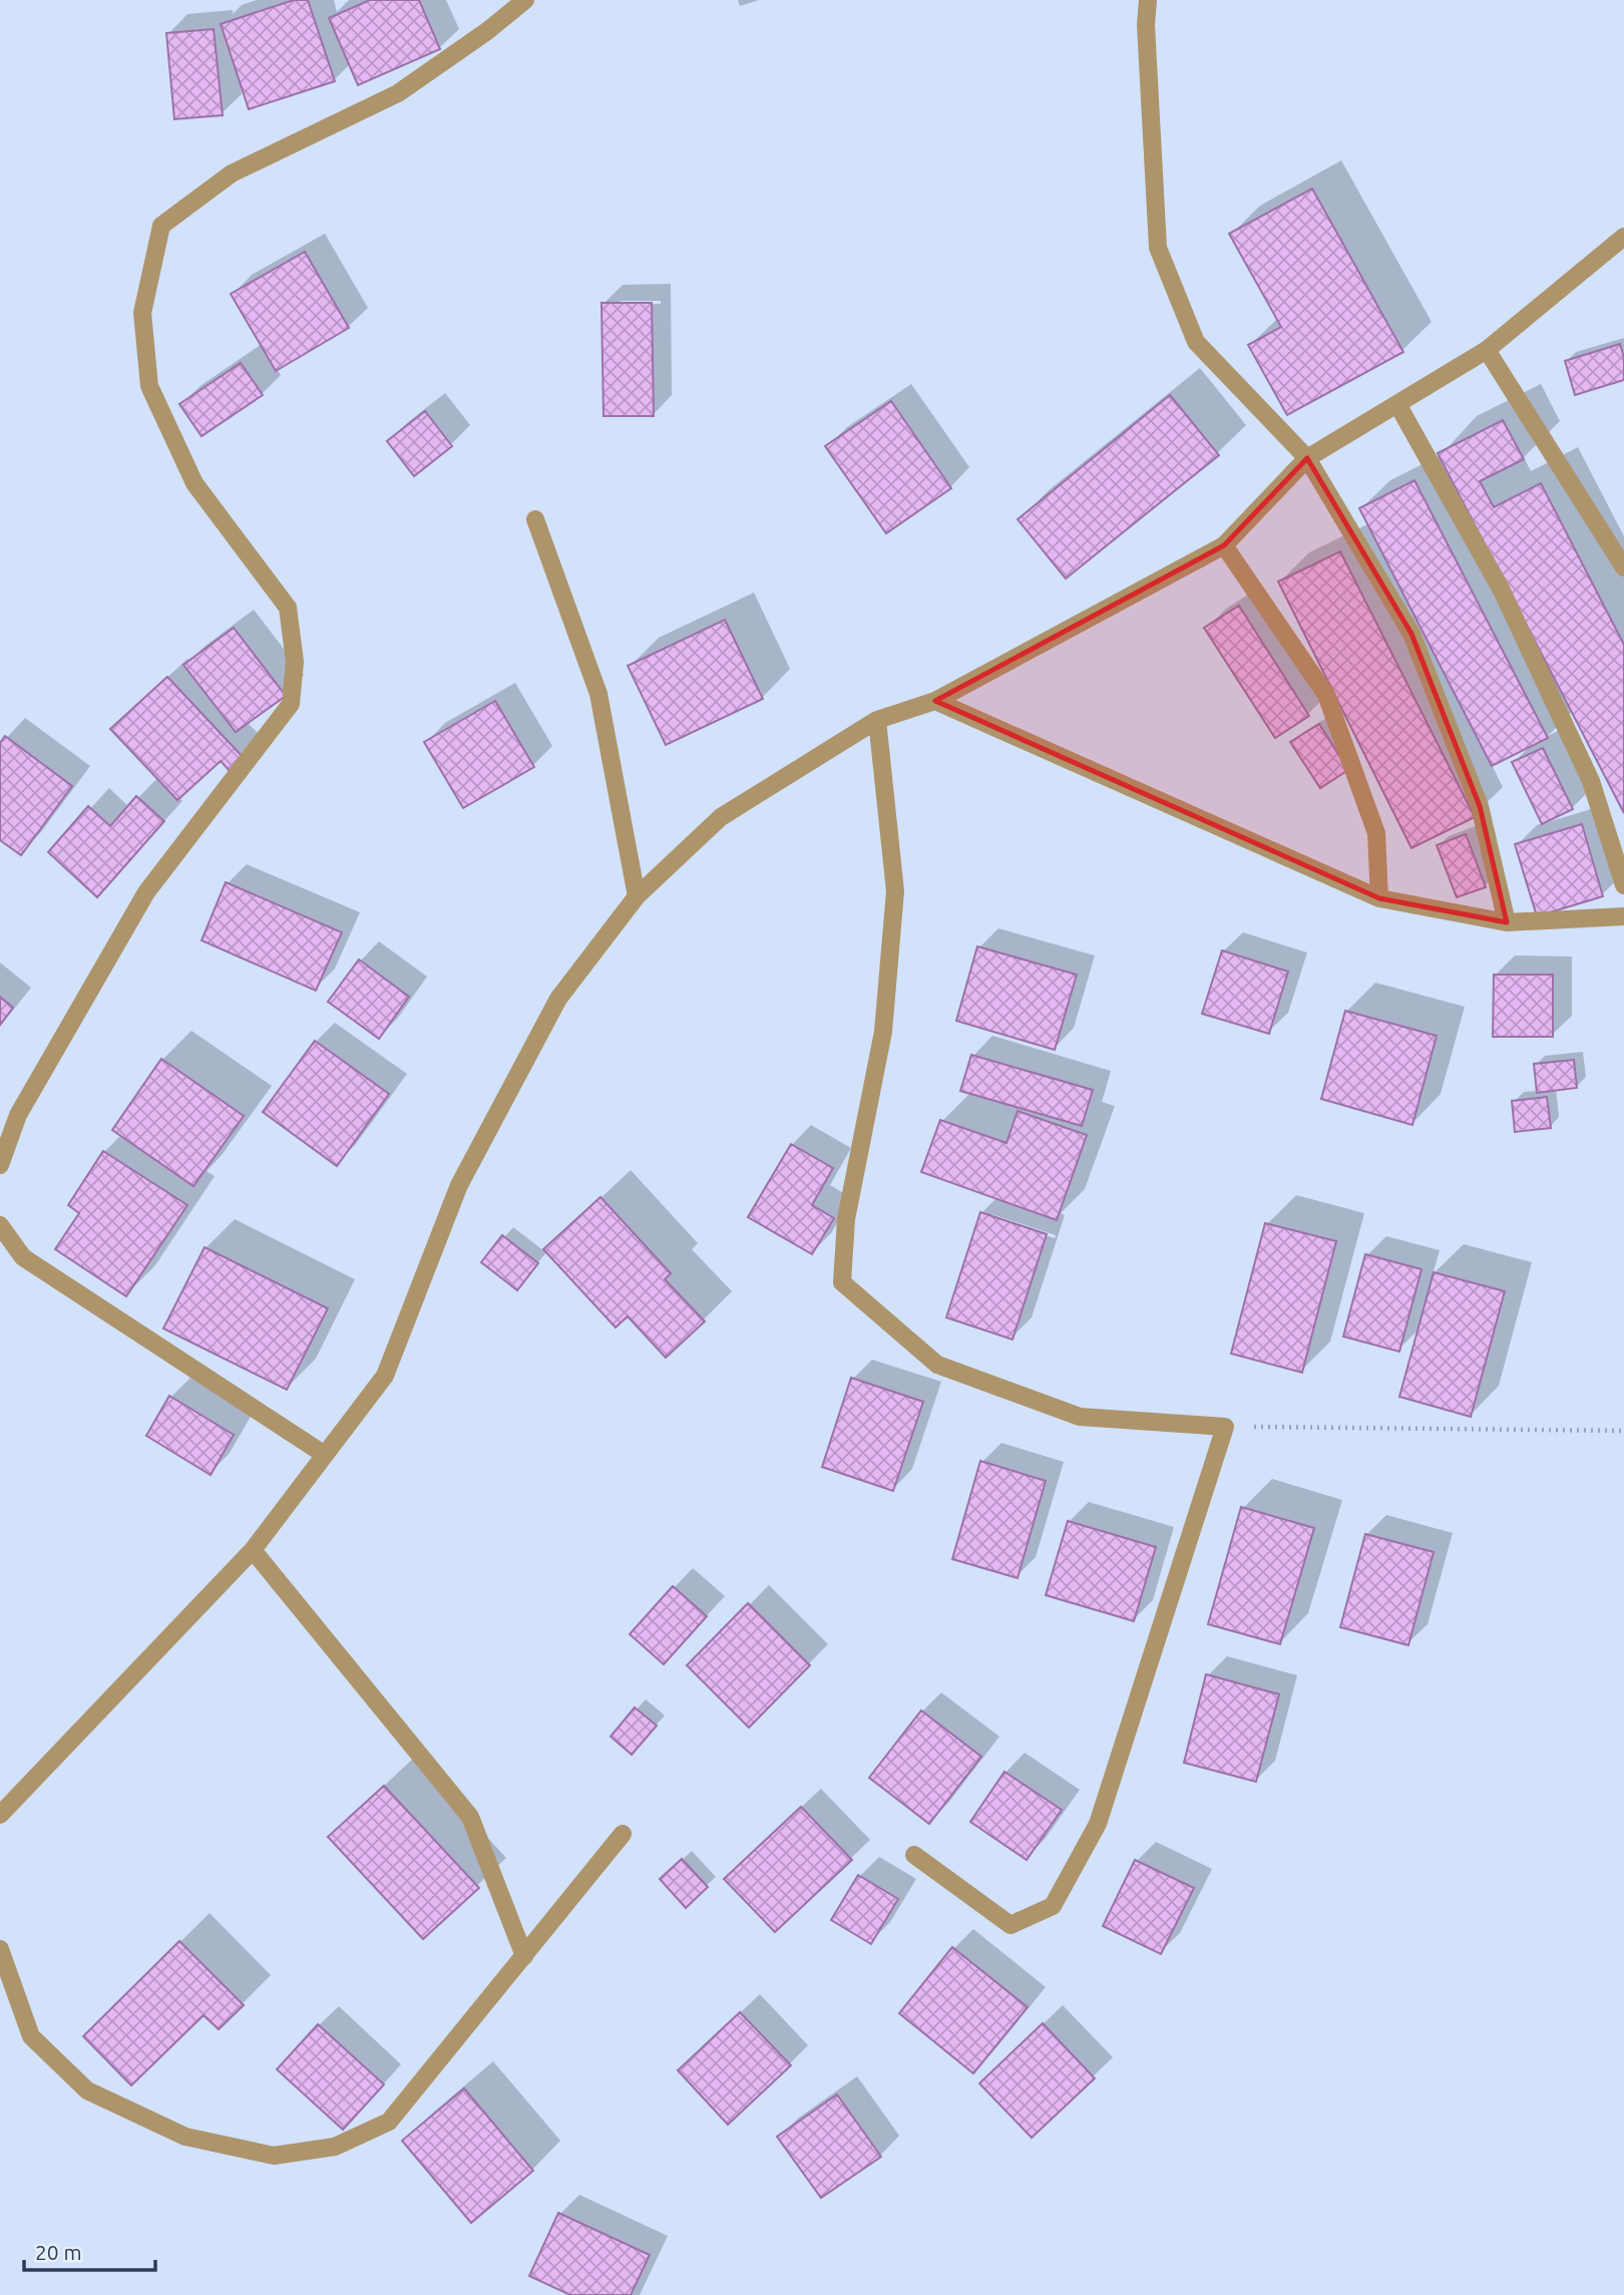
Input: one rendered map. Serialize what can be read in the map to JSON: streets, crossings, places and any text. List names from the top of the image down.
{
  "scale_bar": "20 m"
}
